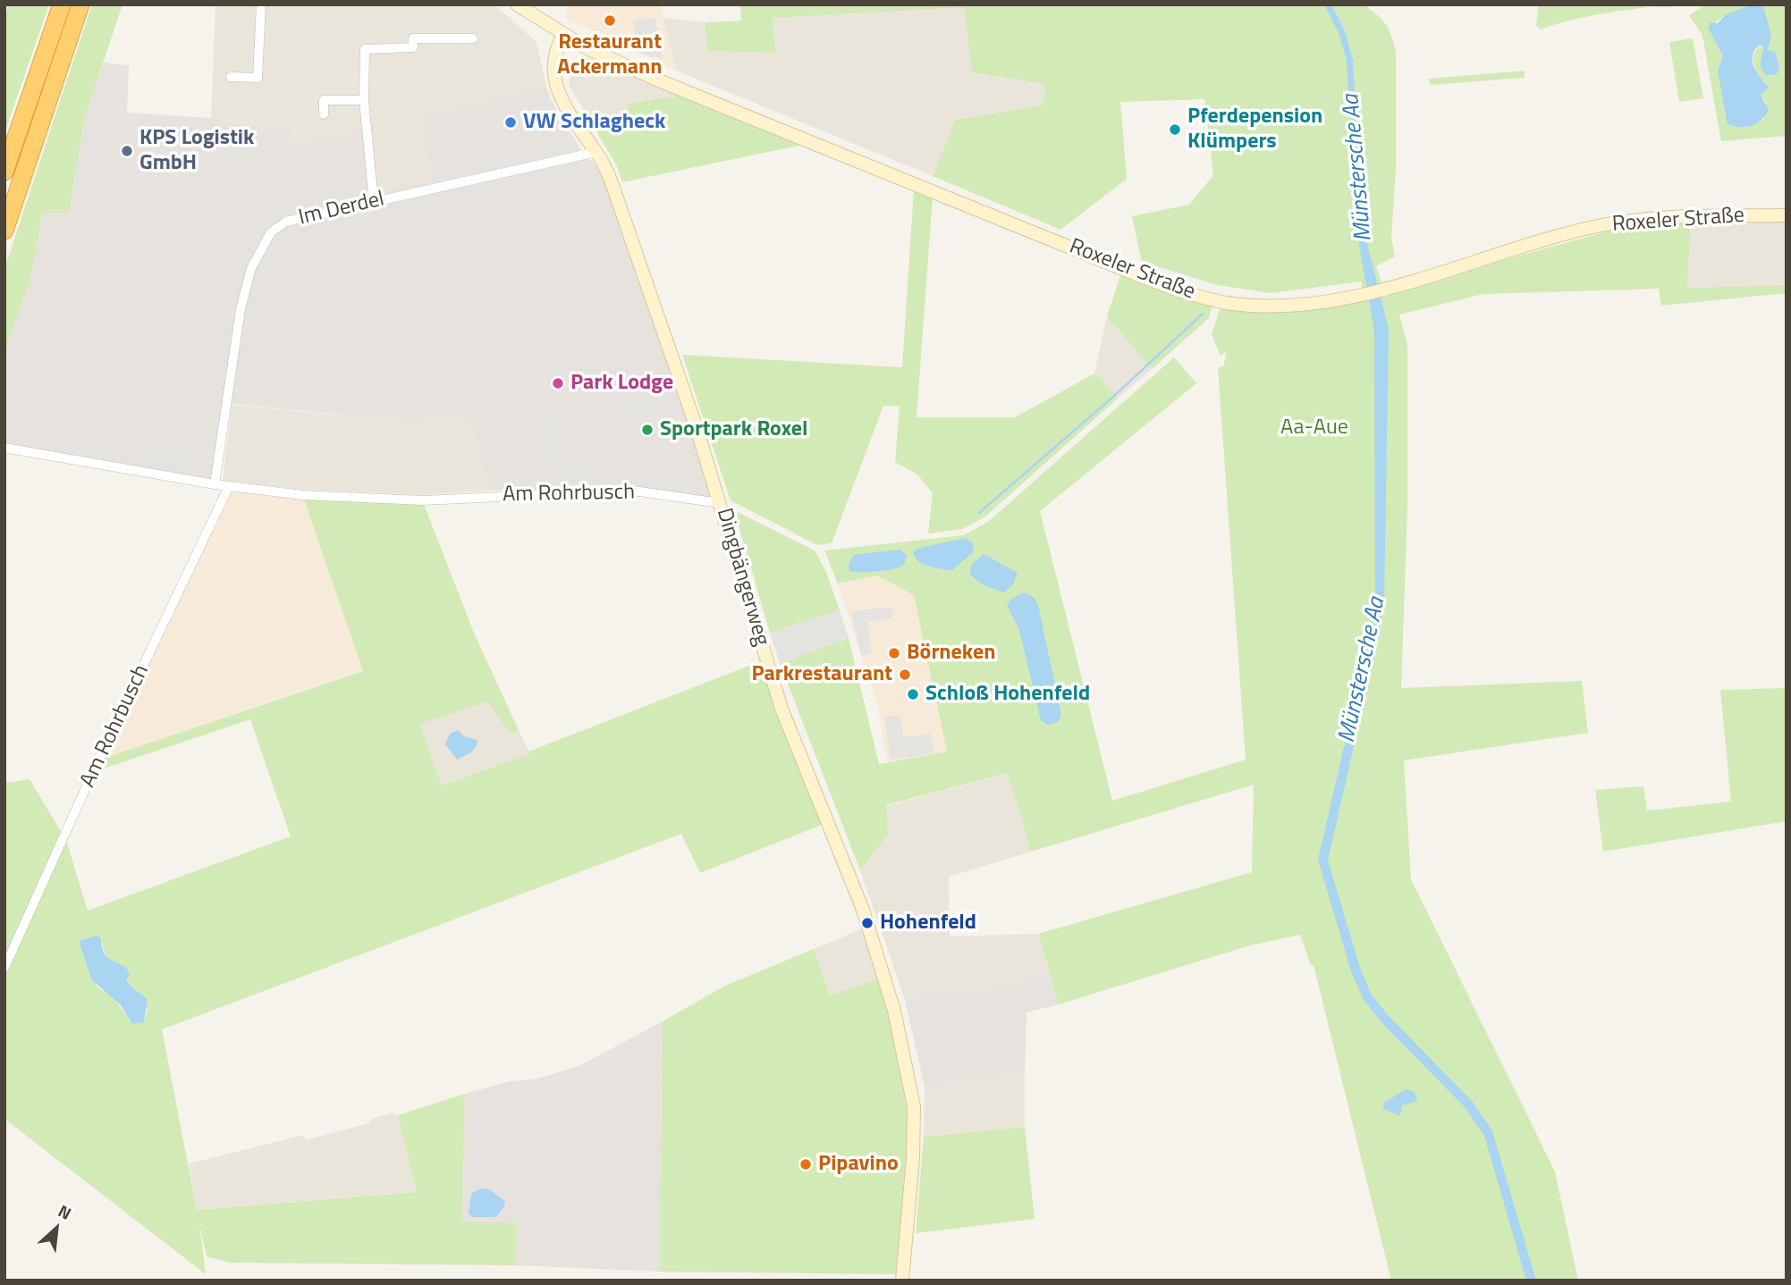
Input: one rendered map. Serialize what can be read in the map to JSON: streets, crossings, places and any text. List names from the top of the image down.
{
  "streets": {
    "main road": ["Roxeler Straße", "Dingbängerweg"],
    "street": ["Im Derdel", "Am Rohrbusch"]
  },
  "crossings": [
    ["Im Derdel", "Am Rohrbusch"],
    ["Im Derdel", "Dingbängerweg"],
    ["Roxeler Straße", "Dingbängerweg"],
    ["Am Rohrbusch", "Dingbängerweg"]
  ],
  "water": ["Münstersche Aa"],
  "parks": ["Aa-Aue"],
  "places": [
    "Restaurant Ackermann",
    "VW Schlagheck",
    "Pferdepension Klümpers",
    "KPS Logistik GmbH",
    "Park Lodge",
    "Sportpark Roxel",
    "Börneken",
    "Parkrestaurant",
    "Schloß Hohenfeld",
    "Hohenfeld",
    "Pipavino"
  ],
  "north": "top right"
}
